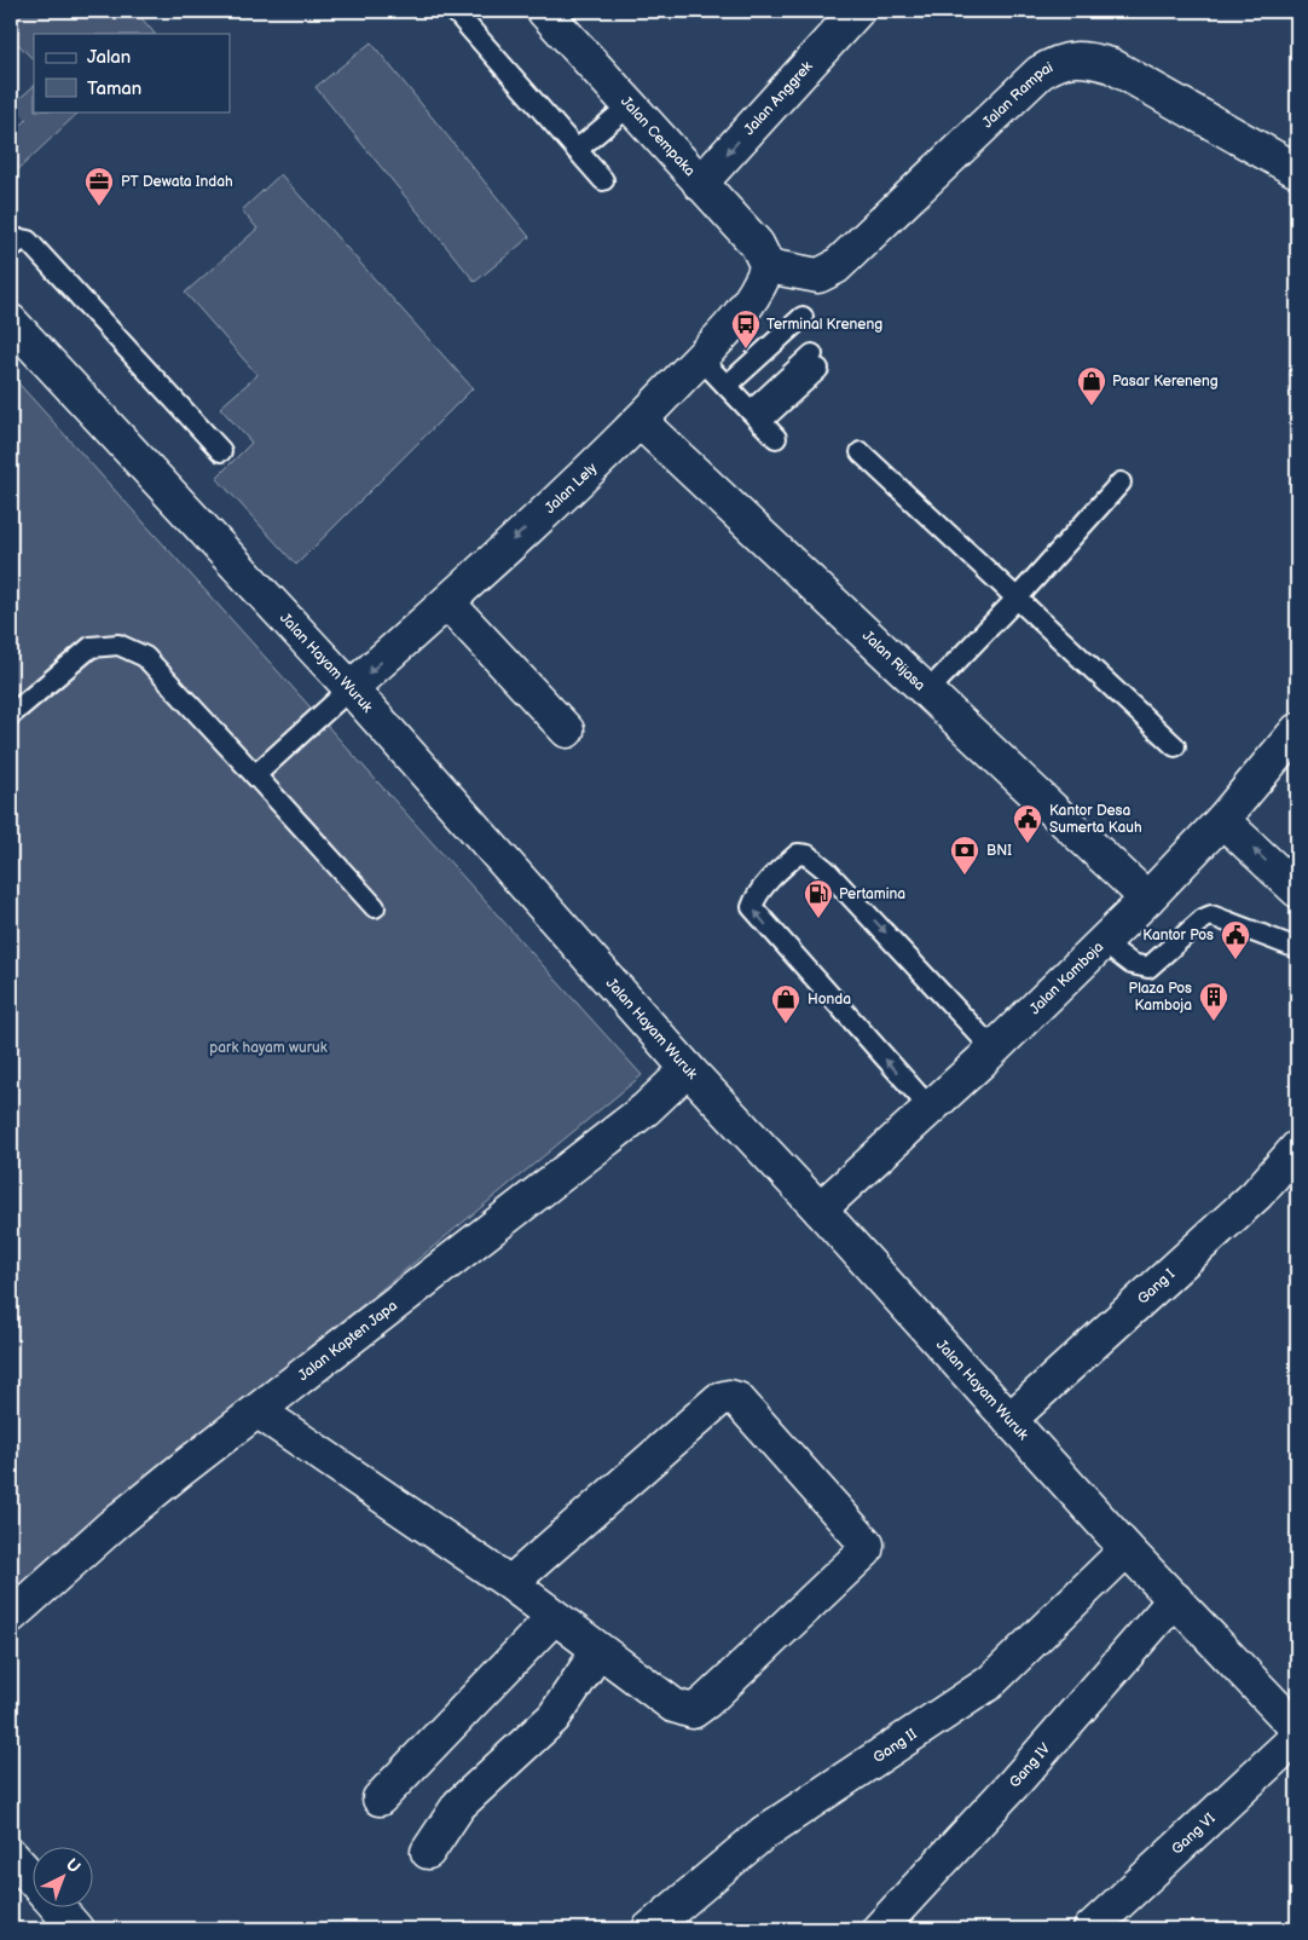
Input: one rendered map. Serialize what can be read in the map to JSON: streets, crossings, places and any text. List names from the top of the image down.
{
  "streets": {
    "street": [
      "Jalan Rampai",
      "Jalan Anggrek",
      "Jalan Cempaka",
      "Jalan Lely",
      "Jalan Hayam Wuruk",
      "Jalan Rijasa",
      "Jalan Kamboja",
      "Gang I",
      "Jalan Kapten Japa",
      "Gang II",
      "Gang IV",
      "Gang VI"
    ]
  },
  "crossings": [
    ["Jalan Rampai", "Jalan Cempaka"],
    ["Jalan Rampai", "Jalan Lely"],
    ["Jalan Anggrek", "Jalan Cempaka"],
    ["Jalan Cempaka", "Jalan Lely"],
    ["Jalan Lely", "Jalan Hayam Wuruk"],
    ["Jalan Lely", "Jalan Rijasa"],
    ["Jalan Hayam Wuruk", "Jalan Kamboja"],
    ["Jalan Hayam Wuruk", "Gang I"],
    ["Jalan Hayam Wuruk", "Jalan Kapten Japa"],
    ["Jalan Hayam Wuruk", "Gang II"],
    ["Jalan Hayam Wuruk", "Gang IV"],
    ["Jalan Rijasa", "Jalan Kamboja"]
  ],
  "one_way": ["Jalan Anggrek", "Jalan Lely"],
  "parks": ["park hayam wuruk"],
  "places": {
    "office": ["PT Dewata Indah"],
    "bus stop": ["Terminal Kreneng"],
    "shop": ["Pasar Kereneng", "Honda"],
    "public building": ["Kantor Desa Sumerta Kauh", "Kantor Pos"],
    "bank": ["BNI"],
    "fuel station": ["Pertamina"],
    "building": ["Plaza Pos Kamboja"]
  },
  "legend": ["Jalan", "Taman"],
  "north": "top right"
}
